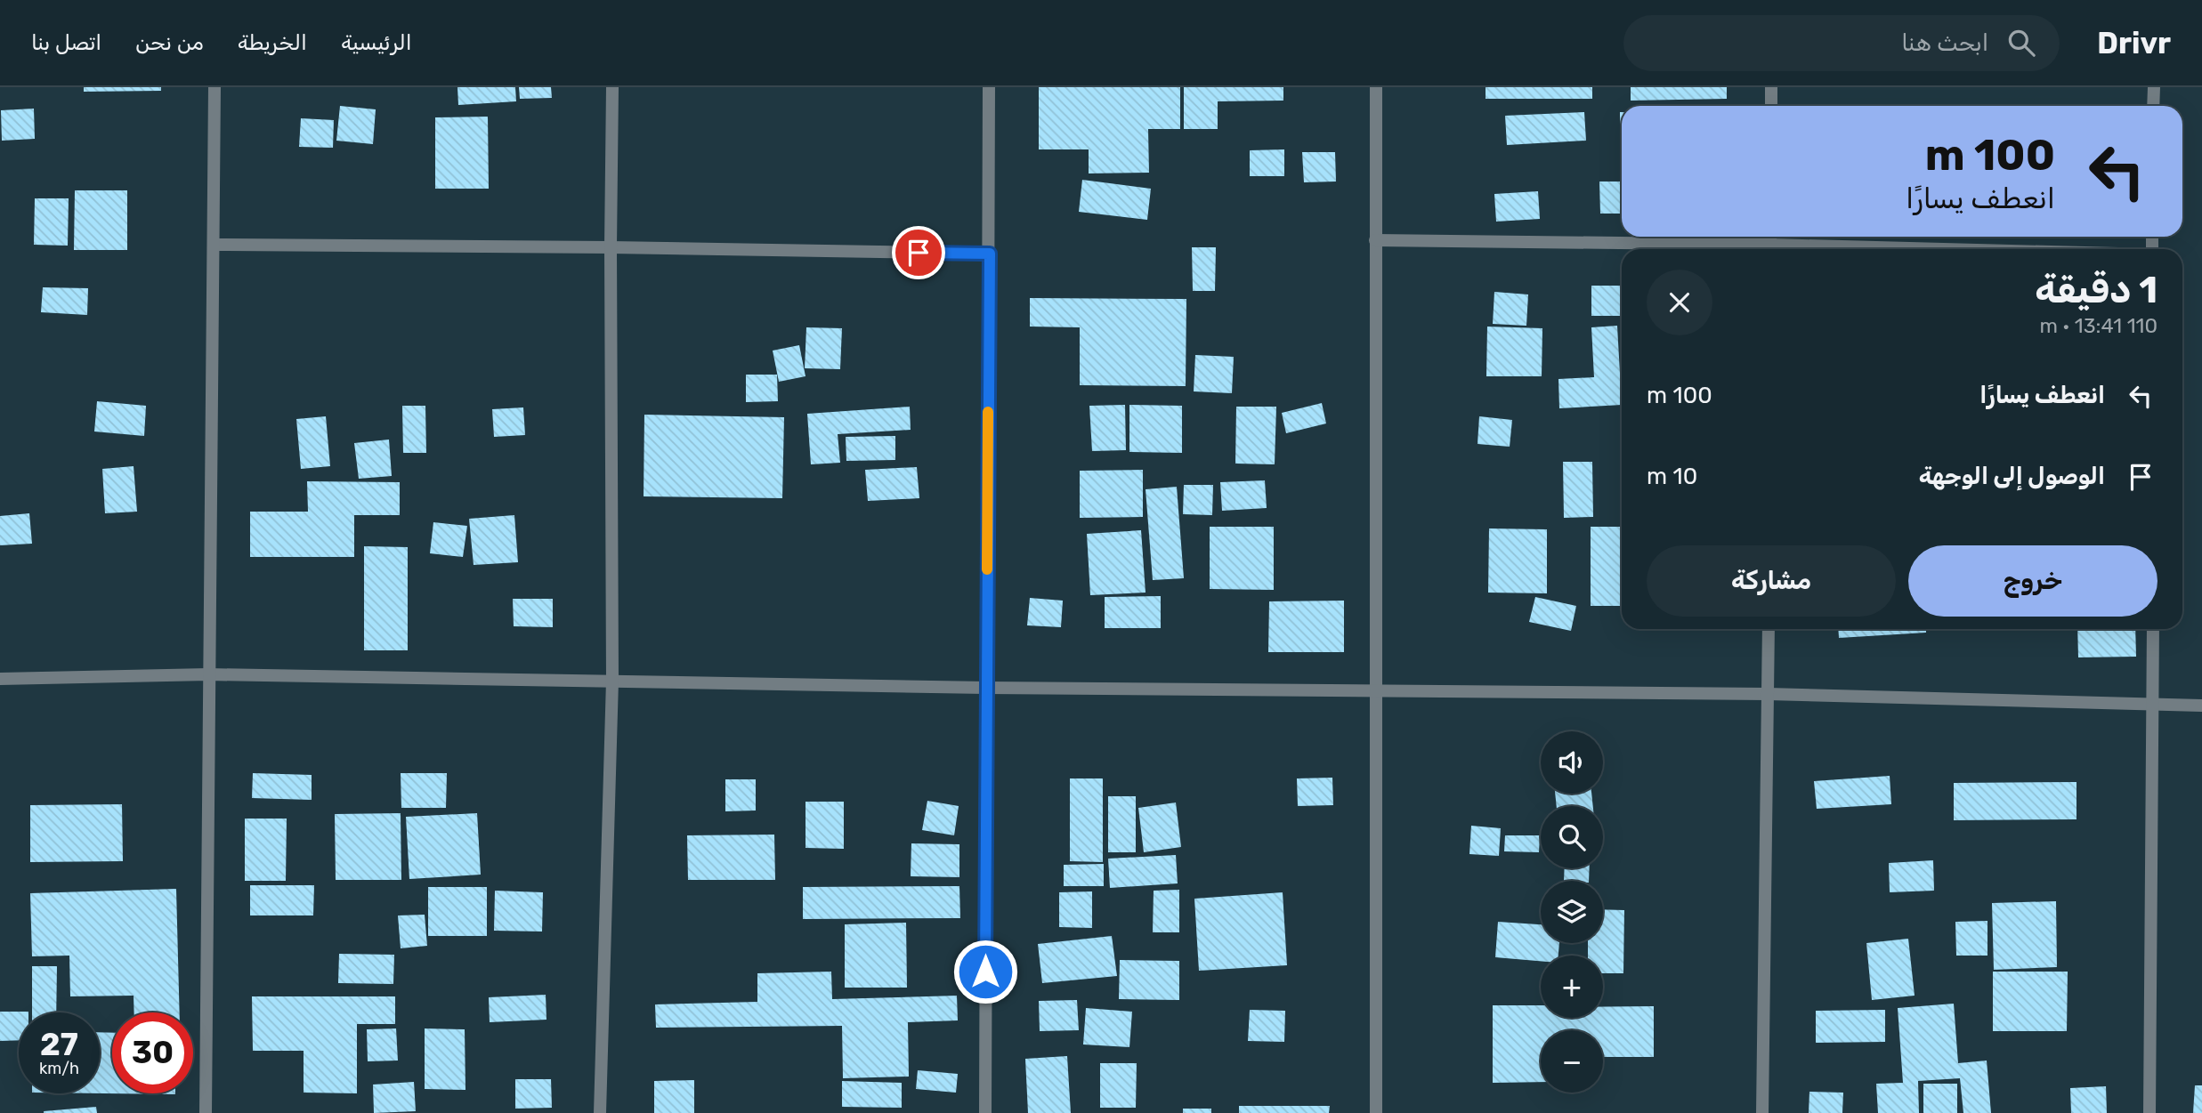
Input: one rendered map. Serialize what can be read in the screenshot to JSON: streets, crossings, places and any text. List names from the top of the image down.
{
  "page": {
    "header": "Drivr",
    "search": "ابحث هنا",
    "nav": [
      "الرئيسية",
      "الخريطة",
      "من نحن",
      "اتصل بنا"
    ],
    "turn": ["100 m", "انعطف يسارًا"],
    "heading": ["1 دقيقة", "110 m · 13:41"],
    "list": [
      {
        "name": "انعطف يسارًا",
        "value": "100 m"
      },
      {
        "name": "الوصول إلى الوجهة",
        "value": "10 m"
      }
    ],
    "buttons": ["خروج", "مشاركة"],
    "map_buttons": ["+", "−"],
    "speed": "27 km/h",
    "limit": "30"
  }
}
